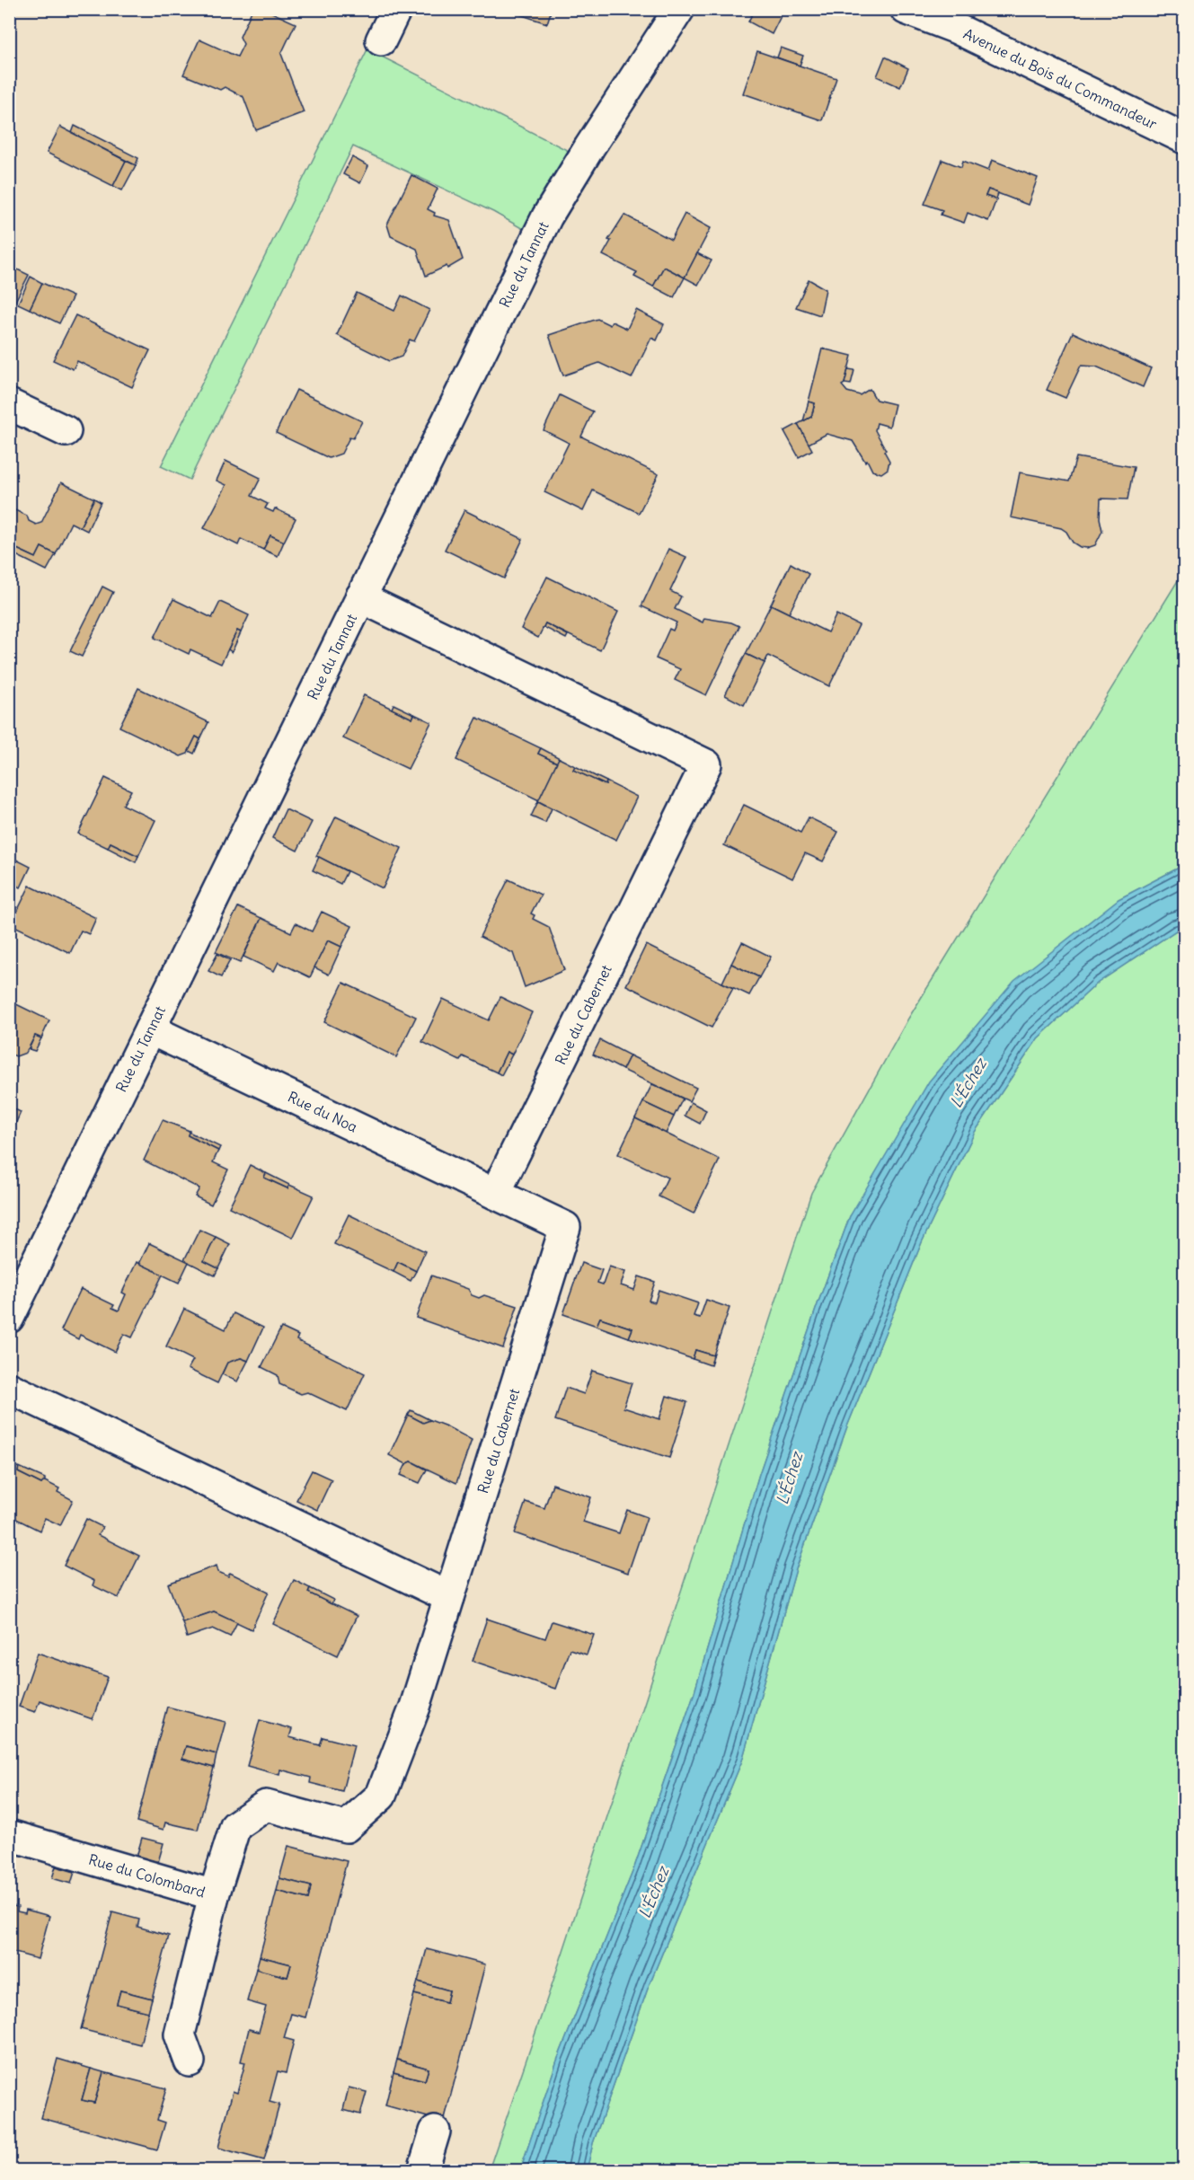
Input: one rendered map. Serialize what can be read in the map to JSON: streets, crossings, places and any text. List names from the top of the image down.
{
  "streets": {
    "street": [
      "Avenue du Bois du Commandeur",
      "Rue du Tannat",
      "Rue du Cabernet",
      "Rue du Noa",
      "Rue du Colombard"
    ]
  },
  "crossings": [
    ["Rue du Tannat", "Rue du Cabernet"],
    ["Rue du Tannat", "Rue du Noa"],
    ["Rue du Cabernet", "Rue du Noa"],
    ["Rue du Cabernet", "Rue du Colombard"]
  ],
  "water": ["L'Échez"]
}
